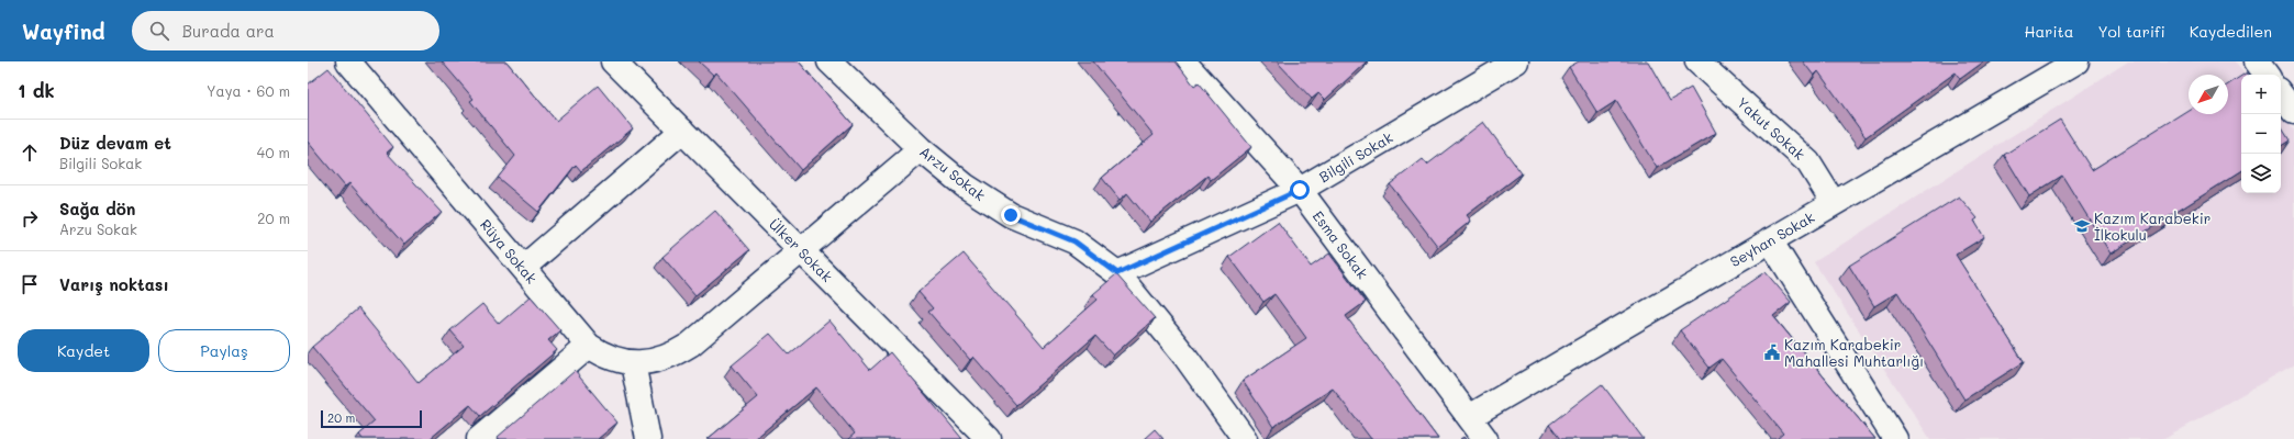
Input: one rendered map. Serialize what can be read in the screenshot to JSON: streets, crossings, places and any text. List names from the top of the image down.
{
  "streets": {
    "street": [
      "Yakut Sokak",
      "Bilgili Sokak",
      "Arzu Sokak",
      "Seyhan Sokak",
      "Esma Sokak",
      "Ülker Sokak",
      "Rüya Sokak"
    ]
  },
  "crossings": [
    ["Yakut Sokak", "Seyhan Sokak"],
    ["Bilgili Sokak", "Arzu Sokak"],
    ["Bilgili Sokak", "Esma Sokak"],
    ["Arzu Sokak", "Rüya Sokak"],
    ["Seyhan Sokak", "Esma Sokak"],
    ["Ülker Sokak", "Rüya Sokak"]
  ],
  "places": {
    "school or university": ["Kazım Karabekir İlkokulu"],
    "public building": ["Kazım Karabekir Mahallesi Muhtarlığı"]
  },
  "scale_bar": "20 m",
  "north": "bottom left",
  "page": {
    "header": "Wayfind",
    "search": "Burada ara",
    "nav": ["Harita", "Yol tarifi", "Kaydedilen"],
    "heading": ["1 dk", "Yaya · 60 m"],
    "map_buttons": ["+", "−"],
    "list": [
      ["Düz devam et", "Bilgili Sokak", "40 m"],
      ["Sağa dön", "Arzu Sokak", "20 m"],
      "Varış noktası"
    ],
    "buttons": ["Kaydet", "Paylaş"],
    "scale": "20 m"
  }
}
